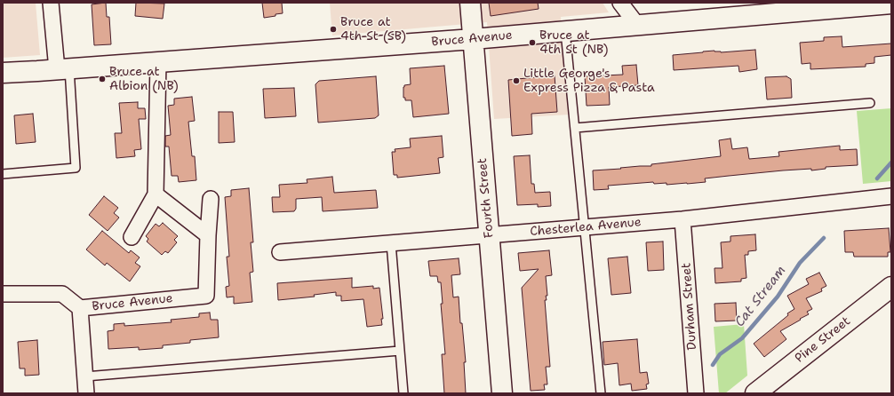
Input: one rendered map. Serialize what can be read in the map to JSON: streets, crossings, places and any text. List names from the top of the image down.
{
  "streets": {
    "street": [
      "Bruce Avenue",
      "Fourth Street",
      "Chesterlea Avenue",
      "Durham Street",
      "Pine Street"
    ]
  },
  "crossings": [
    ["Bruce Avenue", "Fourth Street"],
    ["Fourth Street", "Chesterlea Avenue"],
    ["Chesterlea Avenue", "Durham Street"]
  ],
  "water": ["Cat Stream"],
  "places": [
    "Bruce at 4th St (SB)",
    "Bruce at 4th St (NB)",
    "Bruce at Albion (NB)",
    "Little George's Express Pizza & Pasta"
  ]
}
